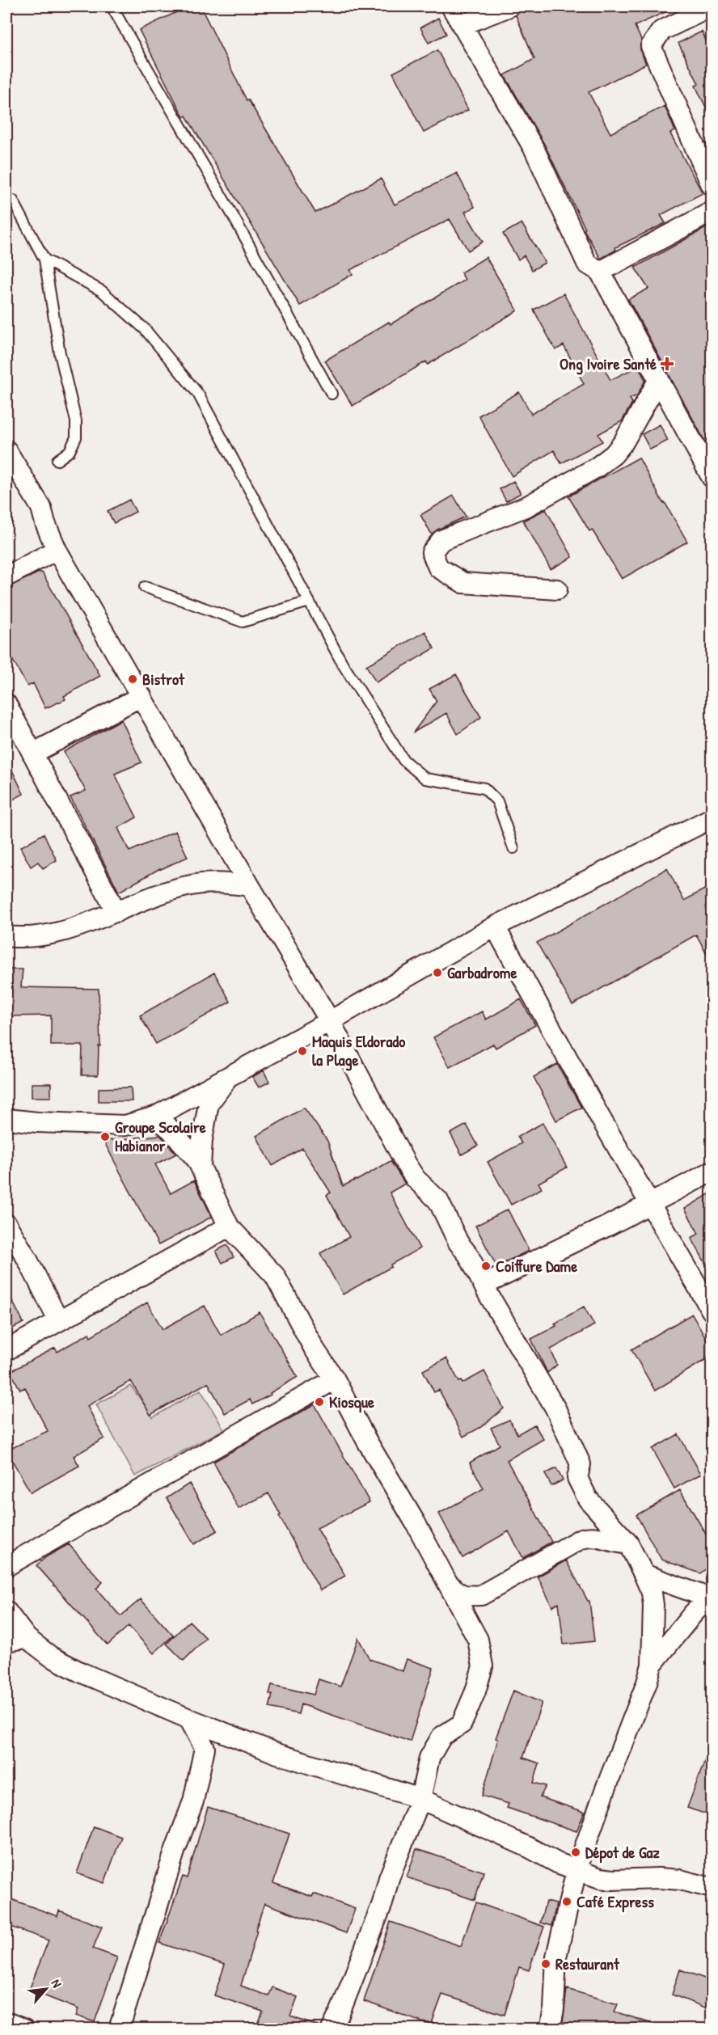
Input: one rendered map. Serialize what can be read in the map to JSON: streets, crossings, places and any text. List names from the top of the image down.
{
  "places": {
    "health": ["Ong Ivoire Santé"],
    "other": [
      "Bistrot",
      "Garbadrome",
      "Maquis Eldorado la Plage",
      "Groupe Scolaire Habianor",
      "Coiffure Dame",
      "Kiosque",
      "Dépot de Gaz",
      "Café Express",
      "Restaurant"
    ]
  },
  "north": "top right"
}
